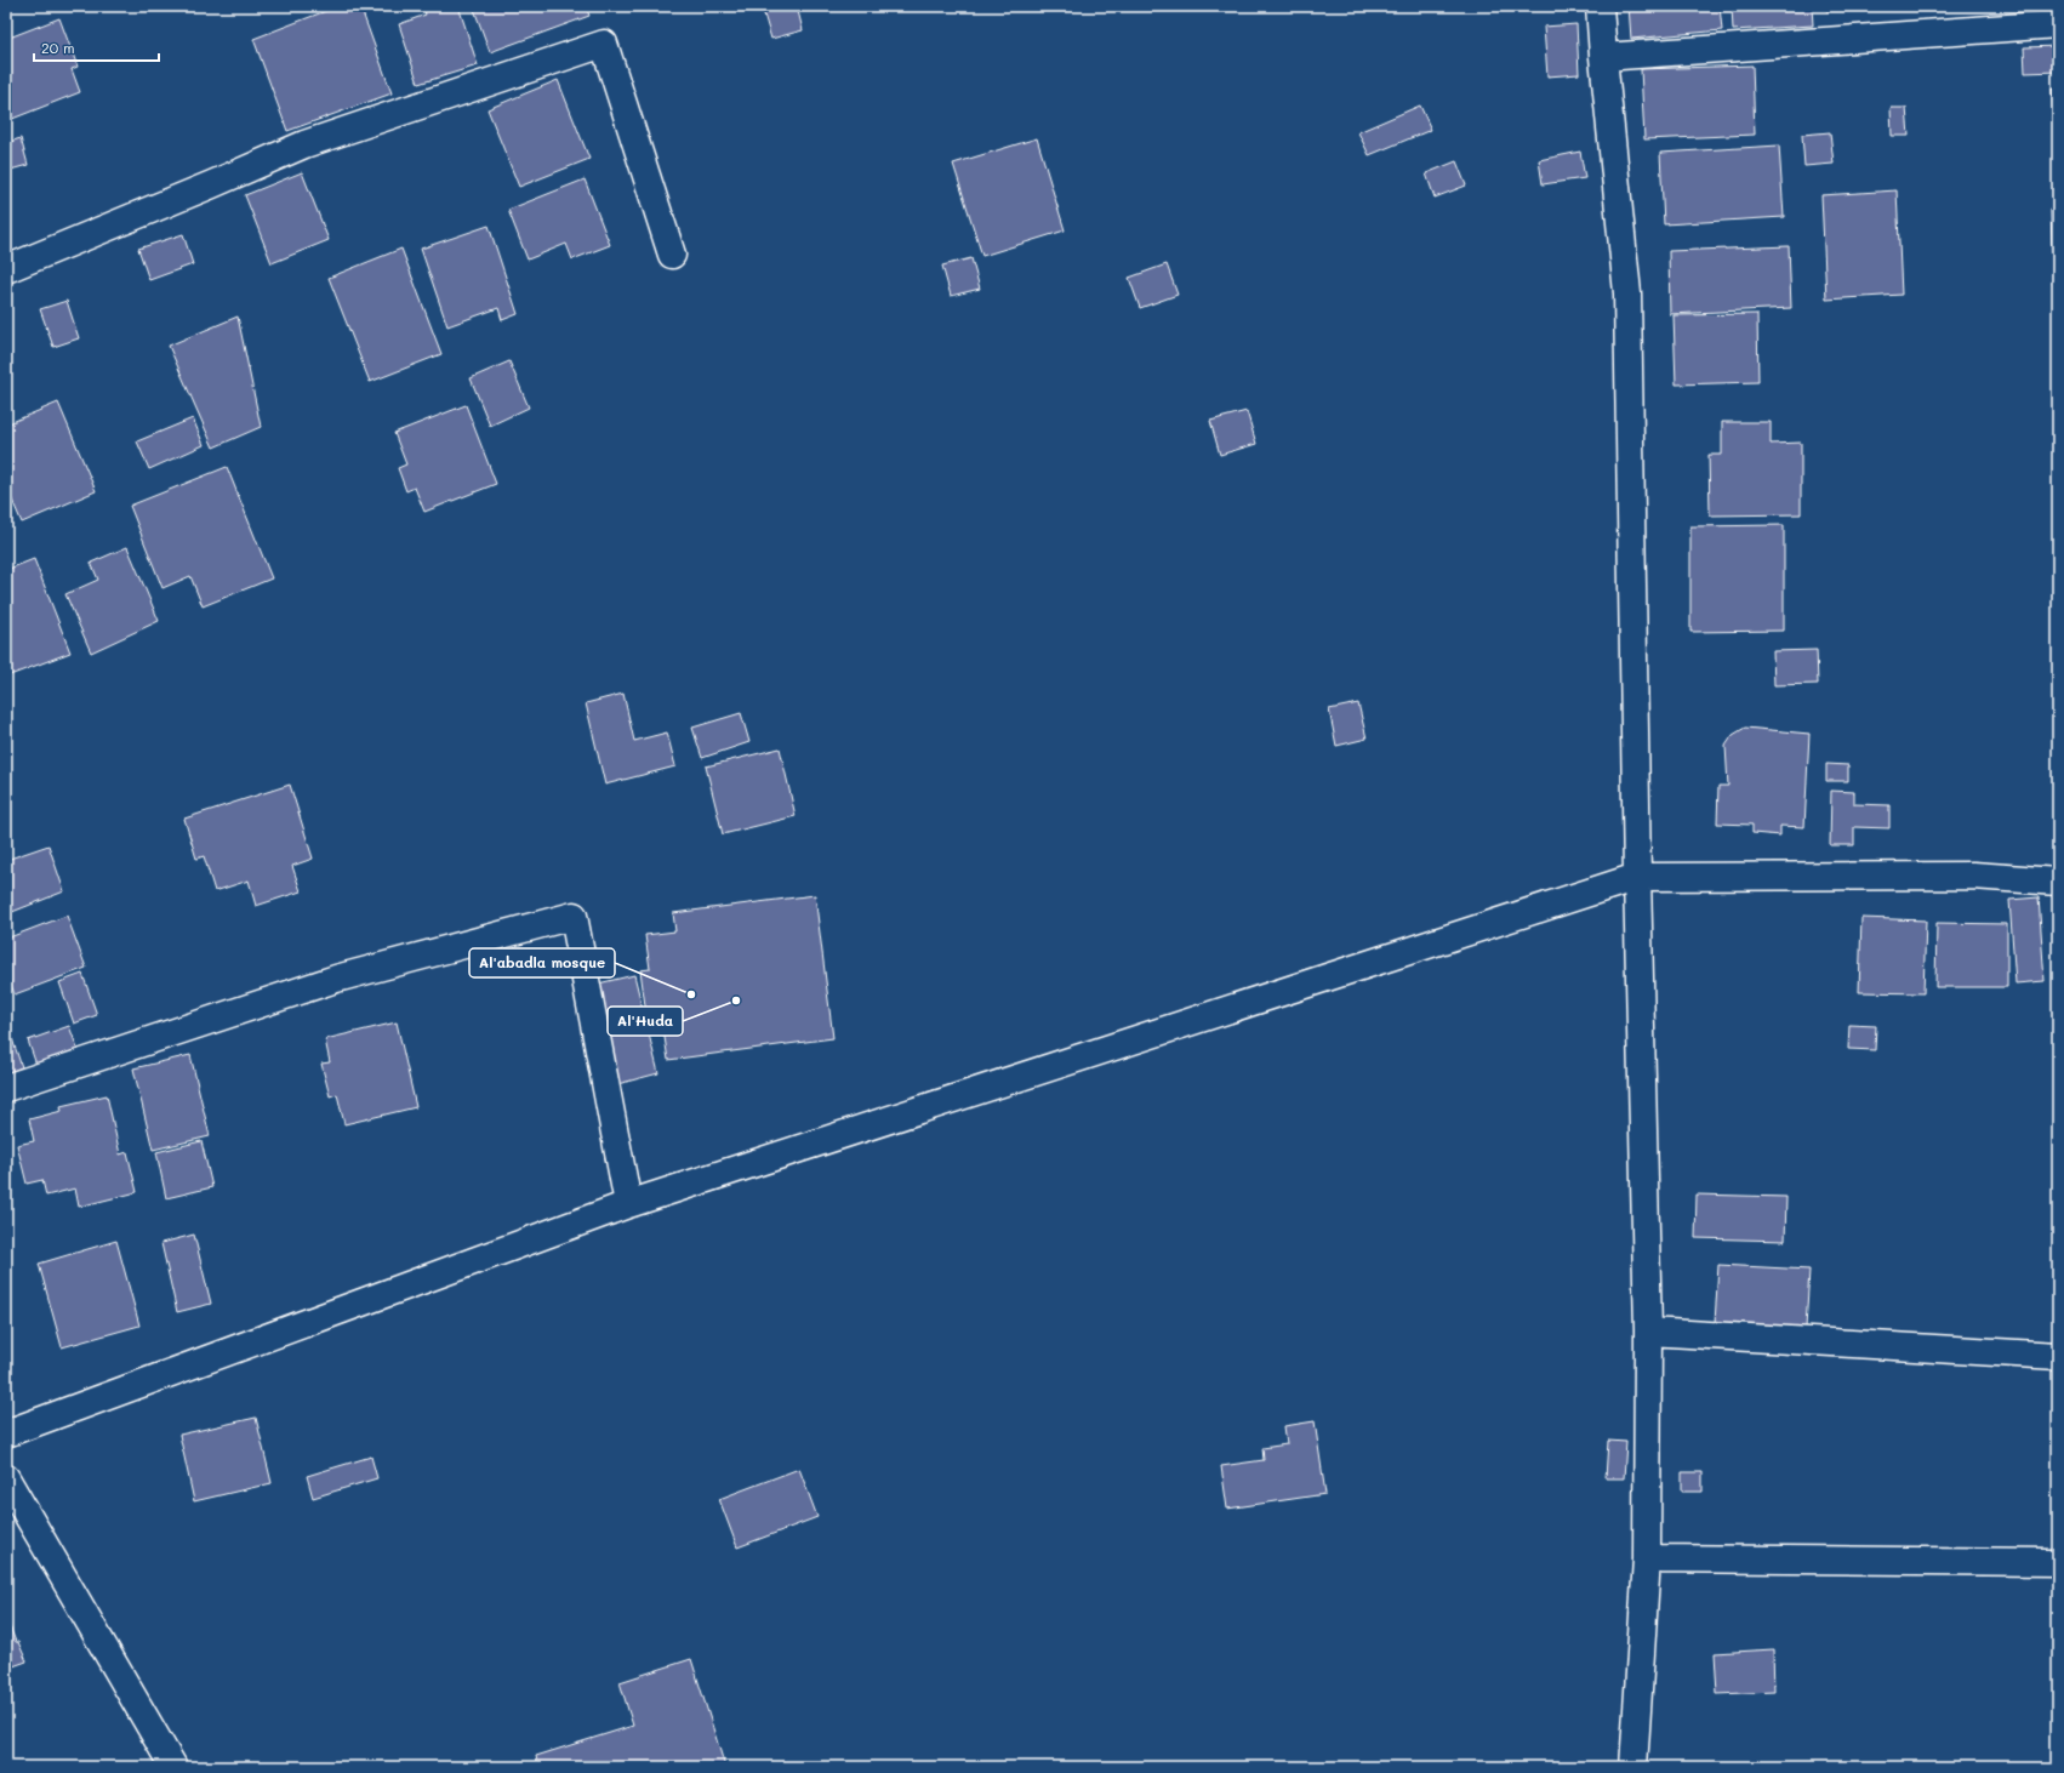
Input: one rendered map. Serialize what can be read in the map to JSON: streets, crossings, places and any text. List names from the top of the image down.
{
  "places": ["Al'abadla mosque", "Al'Huda"],
  "scale_bar": "20 m"
}
